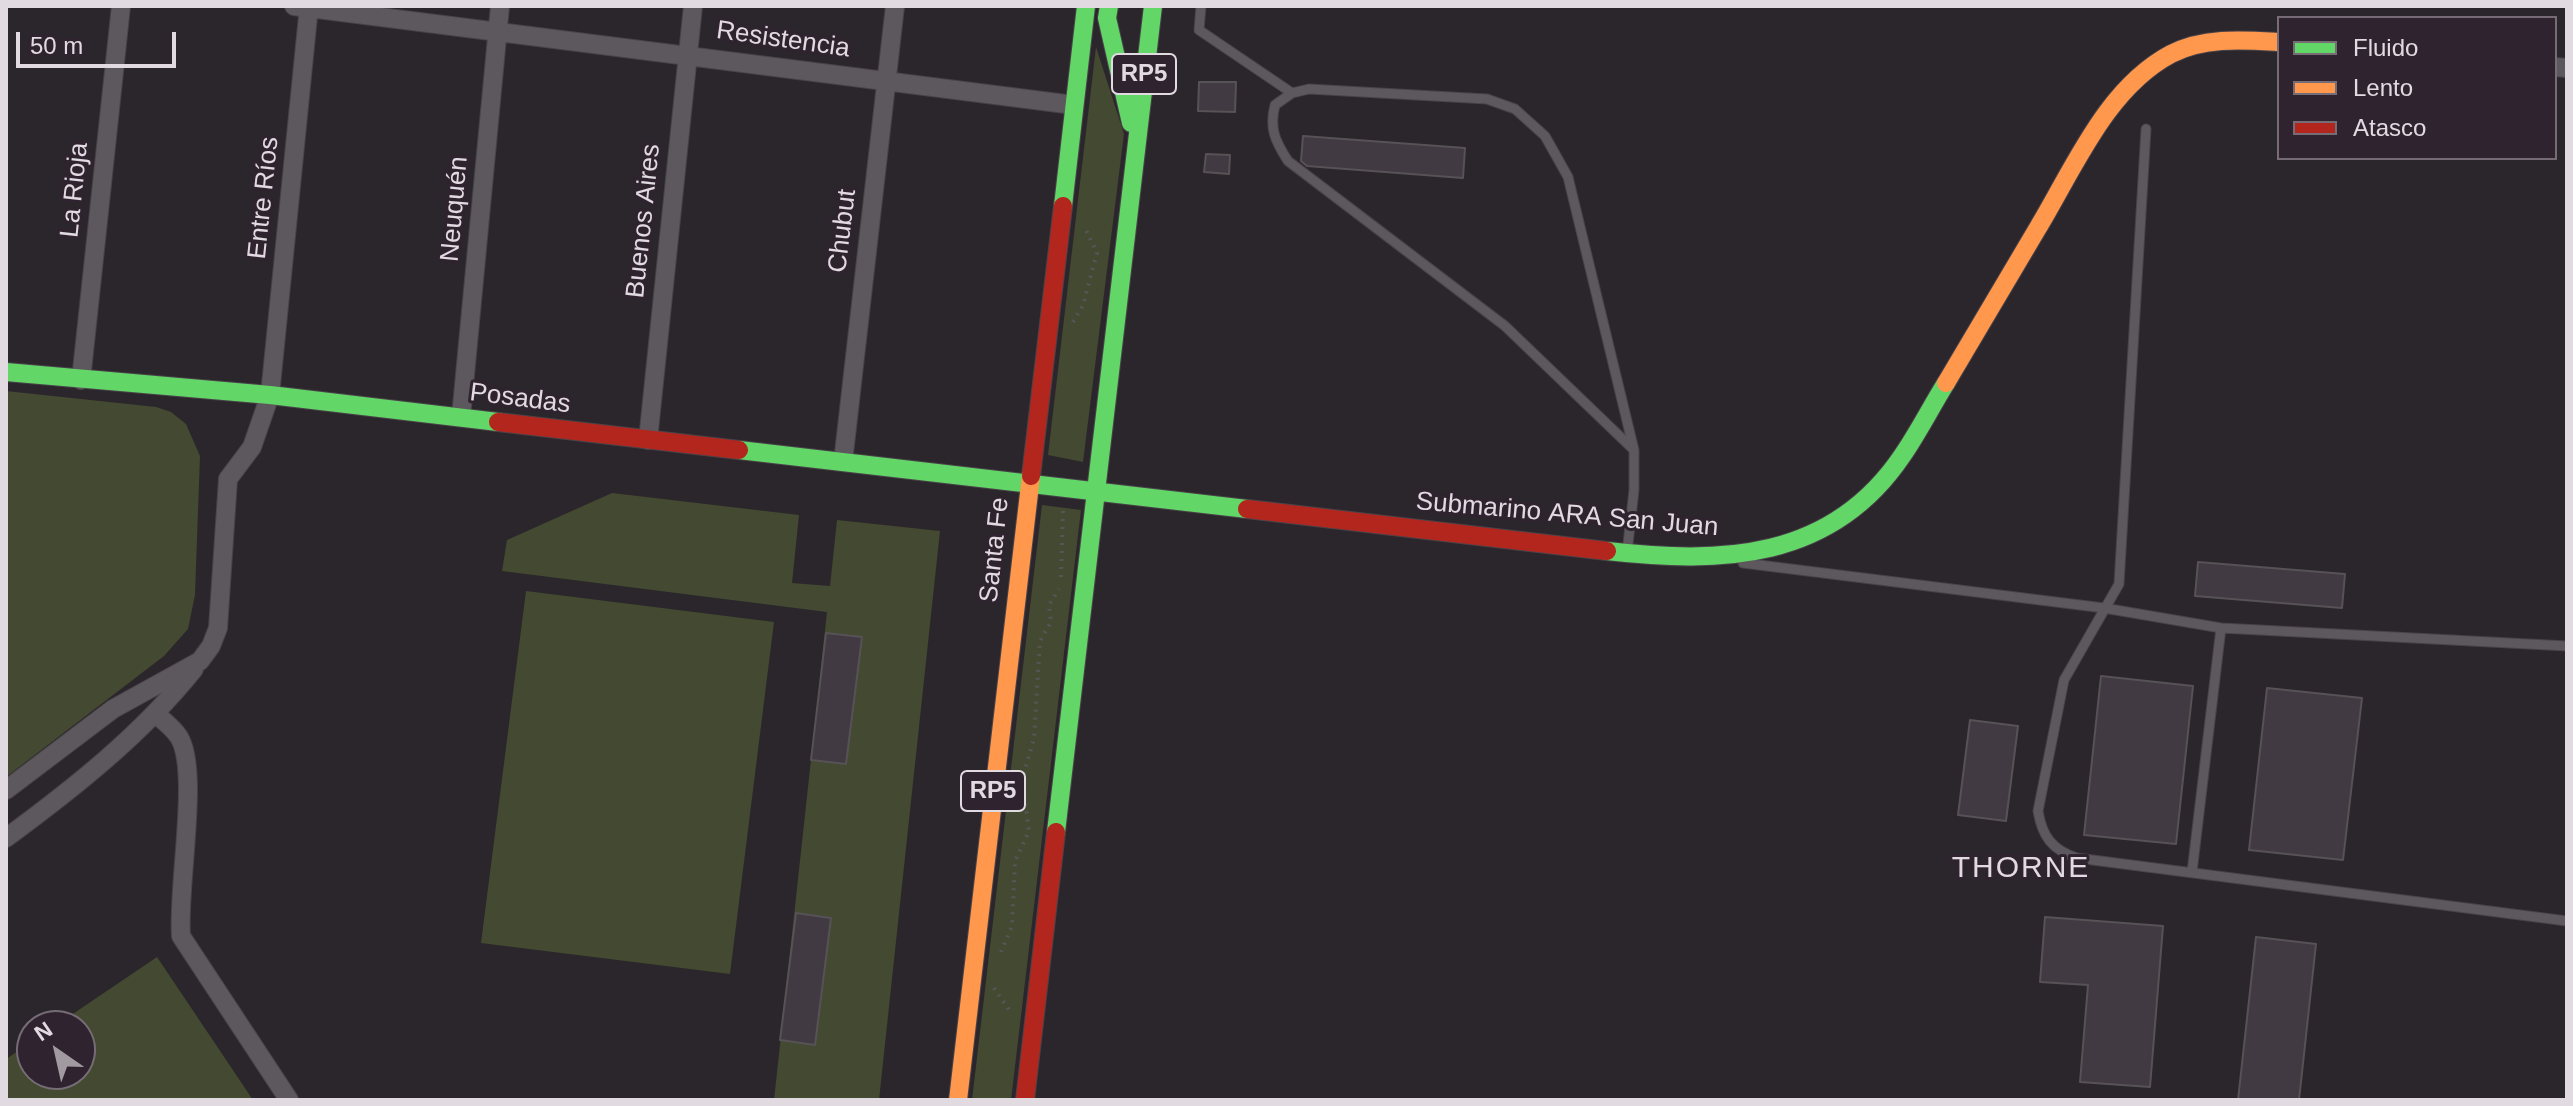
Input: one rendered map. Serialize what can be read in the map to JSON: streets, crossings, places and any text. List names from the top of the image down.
{
  "streets": {
    "street": [
      "Resistencia",
      "RP5",
      "La Rioja",
      "Entre Ríos",
      "Neuquén",
      "Buenos Aires",
      "Chubut",
      "Posadas",
      "Submarino ARA San Juan",
      "Santa Fe"
    ]
  },
  "crossings": [
    ["Resistencia", "Entre Ríos"],
    ["Resistencia", "Neuquén"],
    ["Resistencia", "Buenos Aires"],
    ["Resistencia", "Chubut"],
    ["Resistencia", "Santa Fe"],
    ["RP5", "Submarino ARA San Juan"],
    ["La Rioja", "Posadas"],
    ["Entre Ríos", "Posadas"],
    ["Neuquén", "Posadas"],
    ["Buenos Aires", "Posadas"],
    ["Chubut", "Posadas"],
    ["Posadas", "Submarino ARA San Juan"],
    ["Posadas", "Santa Fe"],
    ["Submarino ARA San Juan", "Santa Fe"]
  ],
  "districts": ["THORNE"],
  "legend": ["Fluido", "Lento", "Atasco"],
  "scale_bar": "50 m",
  "north": "top left"
}
